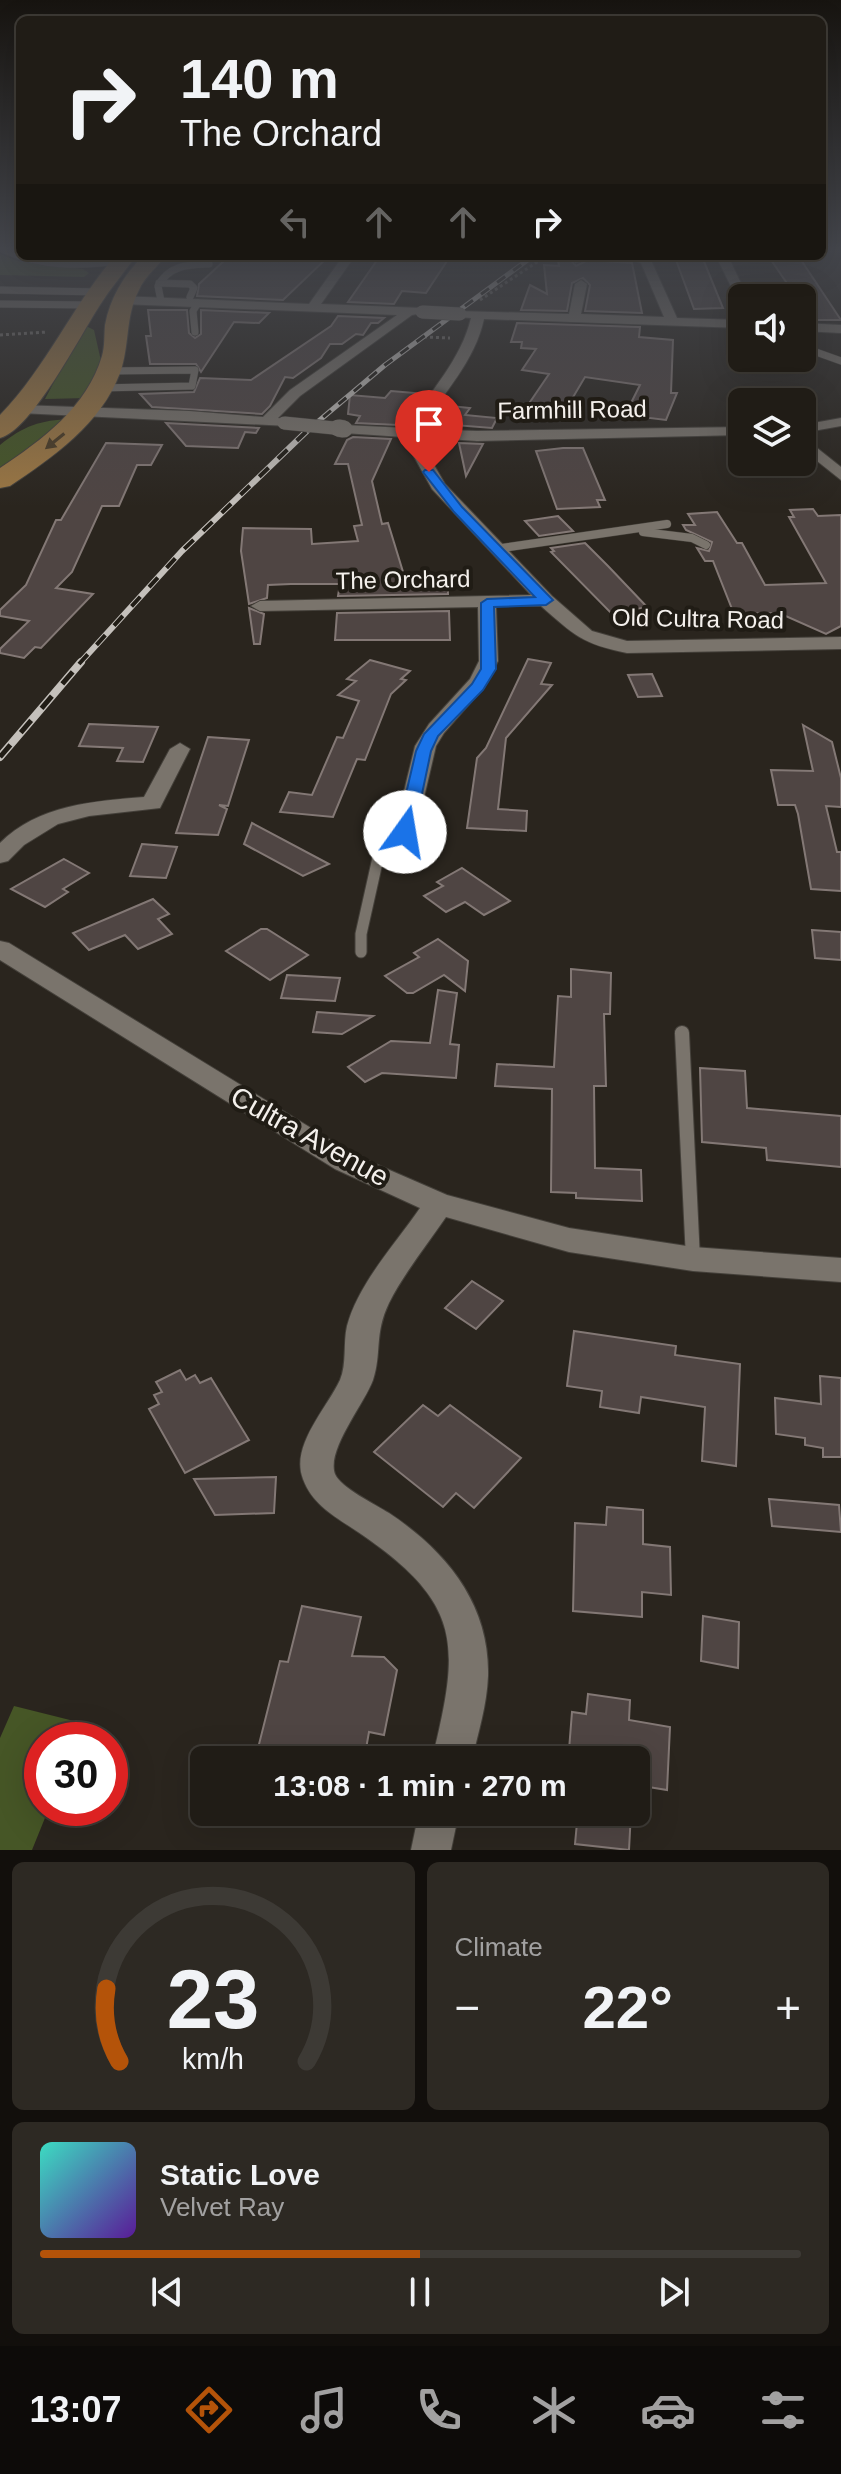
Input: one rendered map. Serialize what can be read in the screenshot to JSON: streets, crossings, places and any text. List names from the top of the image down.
{
  "streets": {
    "street": [
      "Farmhill Road",
      "The Orchard",
      "Old Cultra Road",
      "Cultra Avenue"
    ]
  },
  "crossings": [
    ["Farmhill Road", "Old Cultra Road"],
    ["The Orchard", "Old Cultra Road"]
  ],
  "page": {
    "turn": ["140 m", "The Orchard"],
    "limit": "30",
    "trip": "13:08 · 1 min · 270 m",
    "tile": "Climate",
    "heat": ["−", "22°", "+"],
    "song": ["Static Love", "Velvet Ray"],
    "tabs": "13:07",
    "gauge": ["23", "km/h"]
  }
}
